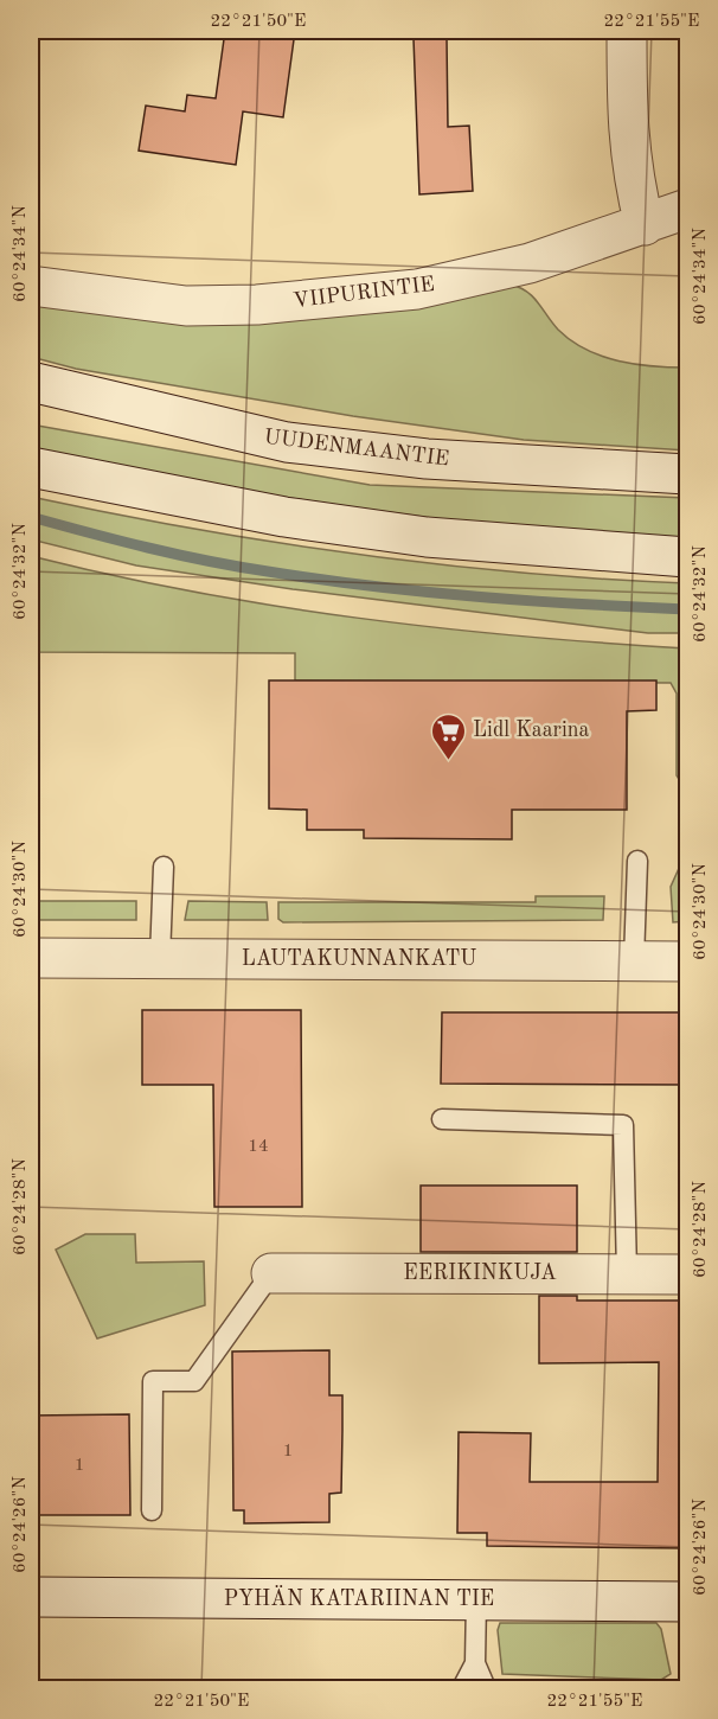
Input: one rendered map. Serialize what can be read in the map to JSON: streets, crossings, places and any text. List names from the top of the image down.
{
  "streets": {
    "street": [
      "VIIPURINTIE",
      "UUDENMAANTIE",
      "LAUTAKUNNANKATU",
      "EERIKINKUJA",
      "PYHÄN KATARIINAN TIE"
    ]
  },
  "places": {
    "supermarket": ["Lidl Kaarina"]
  },
  "house_numbers": ["14", "1", "1"],
  "coordinates": [
    "22°21'50\"E",
    "22°21'55\"E",
    "60°24'34\"N",
    "60°24'32\"N",
    "60°24'30\"N",
    "60°24'28\"N",
    "60°24'26\"N"
  ]
}
